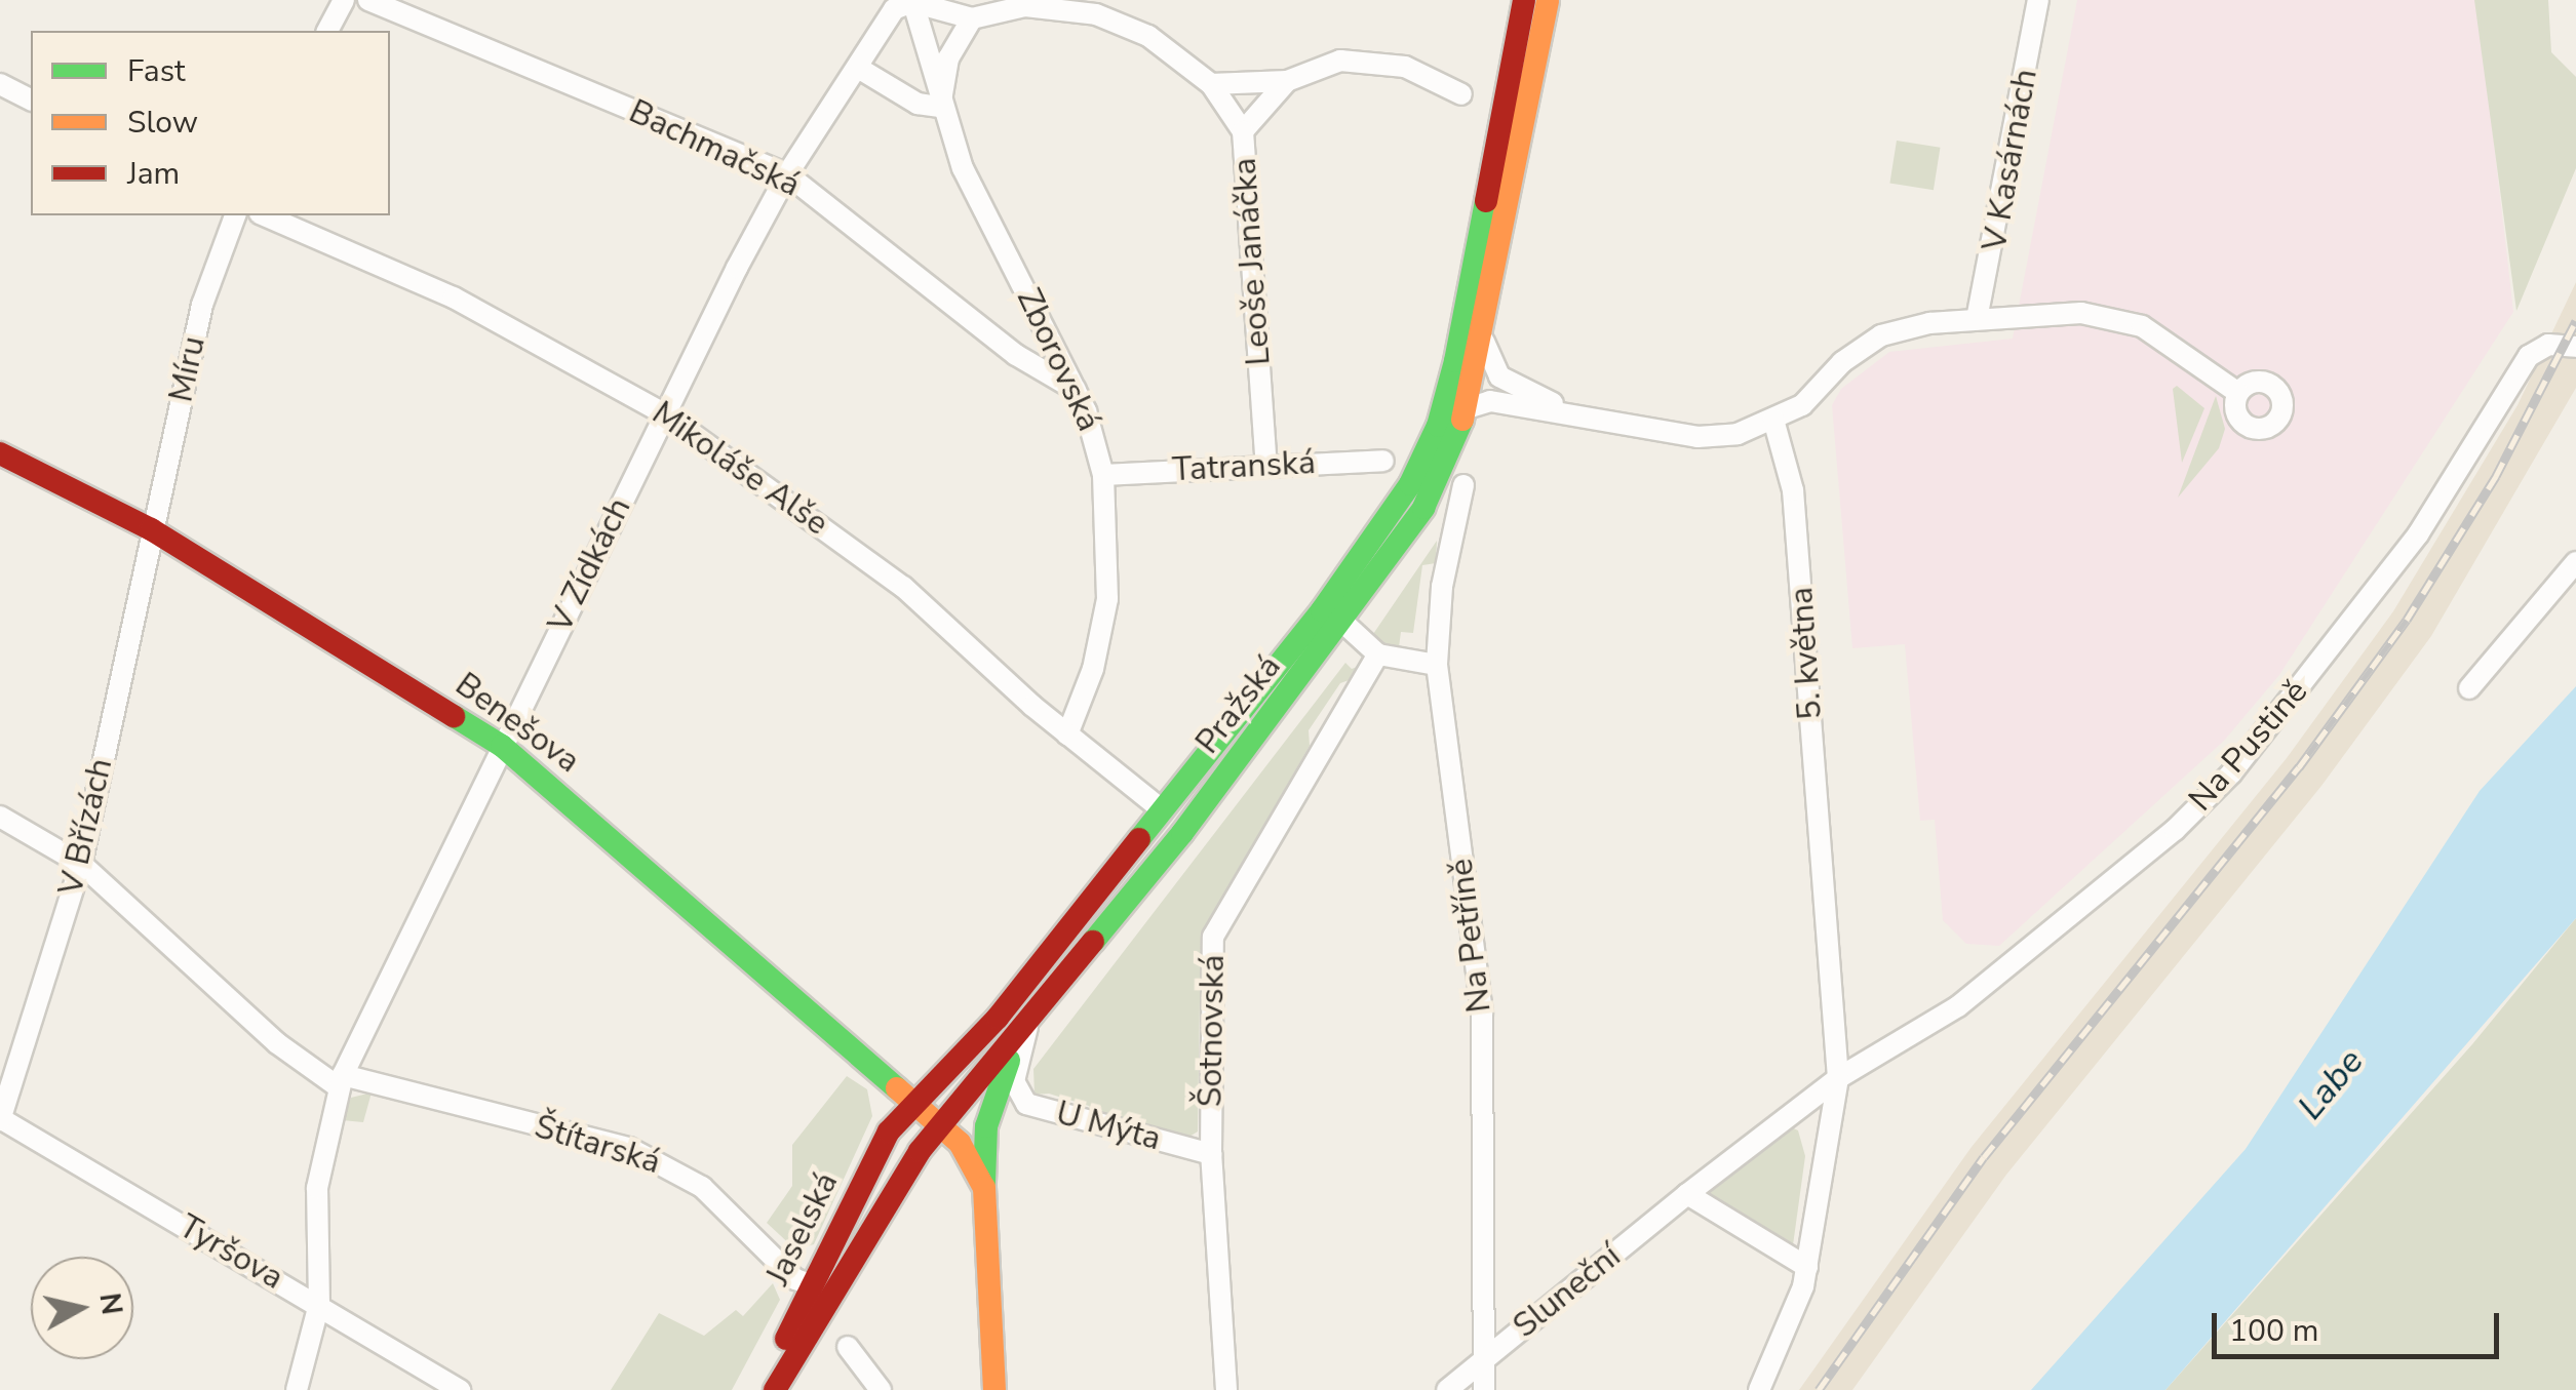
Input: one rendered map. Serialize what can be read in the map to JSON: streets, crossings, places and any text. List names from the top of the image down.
{
  "streets": {
    "street": [
      "Bachmačská",
      "V Kasárnách",
      "Leoše Janáčka",
      "Zborovská",
      "Míru",
      "Tatranská",
      "Mikoláše Alše",
      "V Zídkách",
      "5. května",
      "Pražská",
      "Benešova",
      "Na Pustině",
      "V Břízách",
      "Na Petříně",
      "Šotnovská",
      "U Mýta",
      "Štítarská",
      "Jaselská",
      "Tyršova",
      "Sluneční"
    ]
  },
  "crossings": [
    ["Bachmačská", "Zborovská"],
    ["Bachmačská", "V Zídkách"],
    ["Leoše Janáčka", "Zborovská"],
    ["Leoše Janáčka", "Tatranská"],
    ["Leoše Janáčka", "V Zídkách"],
    ["Zborovská", "Tatranská"],
    ["Zborovská", "Mikoláše Alše"],
    ["Zborovská", "V Zídkách"],
    ["Míru", "Benešova"],
    ["Míru", "V Břízách"],
    ["Mikoláše Alše", "V Zídkách"],
    ["Mikoláše Alše", "Pražská"],
    ["V Zídkách", "Benešova"],
    ["V Zídkách", "Štítarská"],
    ["V Zídkách", "Tyršova"],
    ["5. května", "Na Pustině"],
    ["Pražská", "Benešova"],
    ["Pražská", "U Mýta"],
    ["Pražská", "Jaselská"],
    ["Benešova", "V Břízách"],
    ["Benešova", "Jaselská"],
    ["Na Pustině", "Sluneční"],
    ["V Břízách", "Štítarská"],
    ["V Břízách", "Tyršova"],
    ["Na Petříně", "Sluneční"],
    ["Šotnovská", "U Mýta"],
    ["Štítarská", "Jaselská"]
  ],
  "water": ["Labe"],
  "legend": ["Fast", "Slow", "Jam"],
  "scale_bar": "100 m",
  "north": "right"
}
